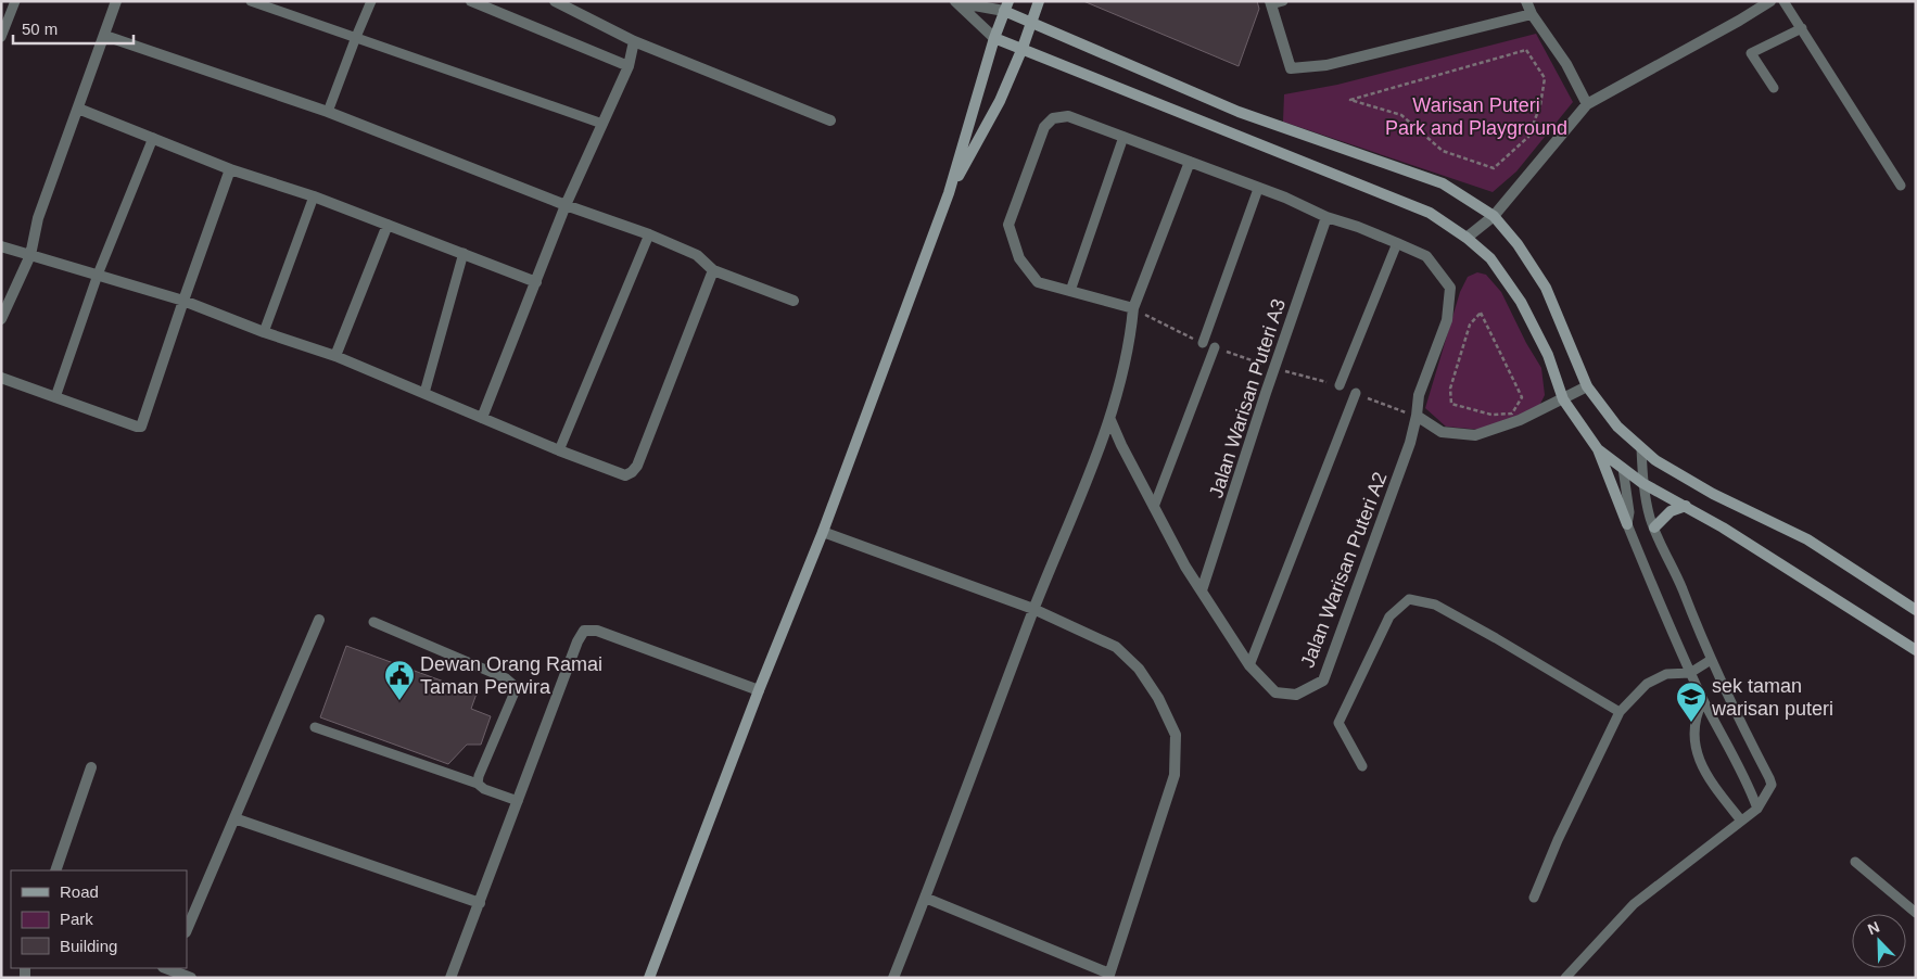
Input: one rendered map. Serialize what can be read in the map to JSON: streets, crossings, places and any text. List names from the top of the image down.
{
  "streets": {
    "street": ["Jalan Warisan Puteri A3", "Jalan Warisan Puteri A2"]
  },
  "crossings": [
    ["Jalan Warisan Puteri A3", "Jalan Warisan Puteri A2"]
  ],
  "parks": ["Warisan Puteri Park and Playground"],
  "places": {
    "public building": ["Dewan Orang Ramai Taman Perwira"],
    "school or university": ["sek taman warisan puteri"]
  },
  "legend": ["Road", "Park", "Building"],
  "scale_bar": "50 m",
  "north": "top left"
}
